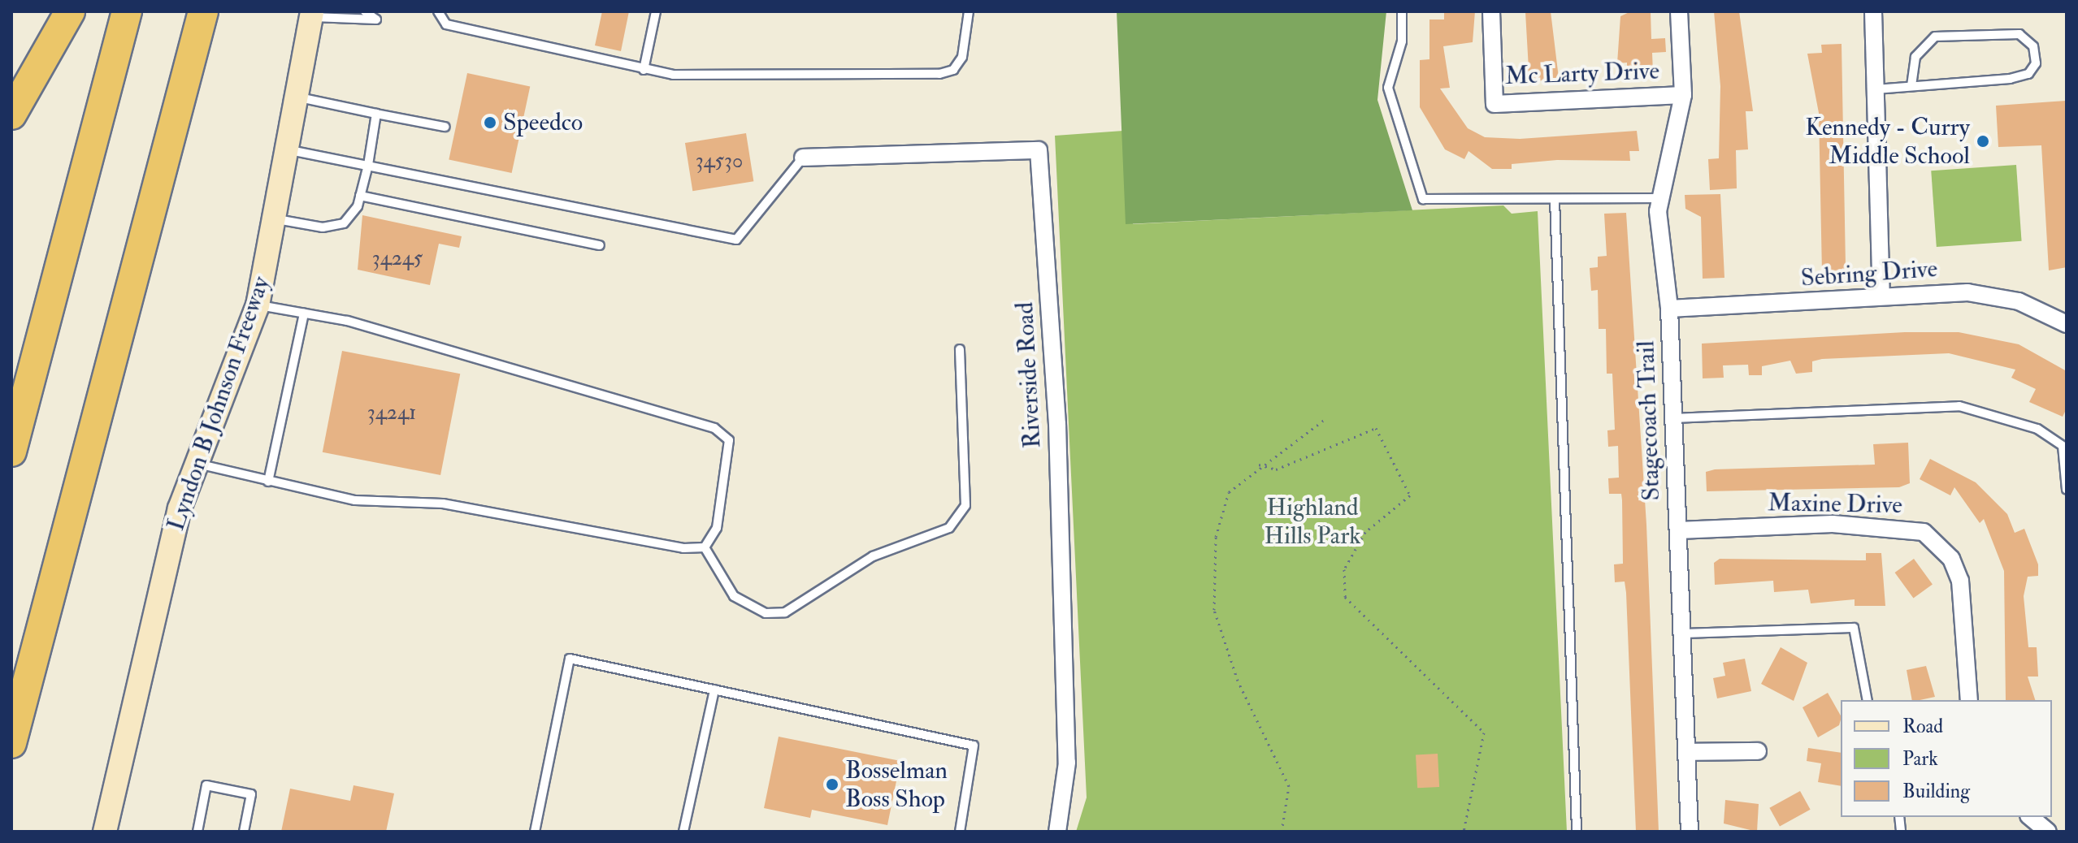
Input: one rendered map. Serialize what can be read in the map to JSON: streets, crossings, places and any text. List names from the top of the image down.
{
  "streets": {
    "main road": ["Lyndon B Johnson Freeway"],
    "street": [
      "Mc Larty Drive",
      "Sebring Drive",
      "Riverside Road",
      "Stagecoach Trail",
      "Maxine Drive"
    ]
  },
  "crossings": [
    ["Mc Larty Drive", "Stagecoach Trail"],
    ["Sebring Drive", "Stagecoach Trail"],
    ["Stagecoach Trail", "Maxine Drive"]
  ],
  "parks": ["Highland Hills Park"],
  "places": ["Speedco", "Kennedy - Curry Middle School", "Bosselman Boss Shop"],
  "house_numbers": ["34530", "34245", "34241"],
  "legend": ["Road", "Park", "Building"]
}
